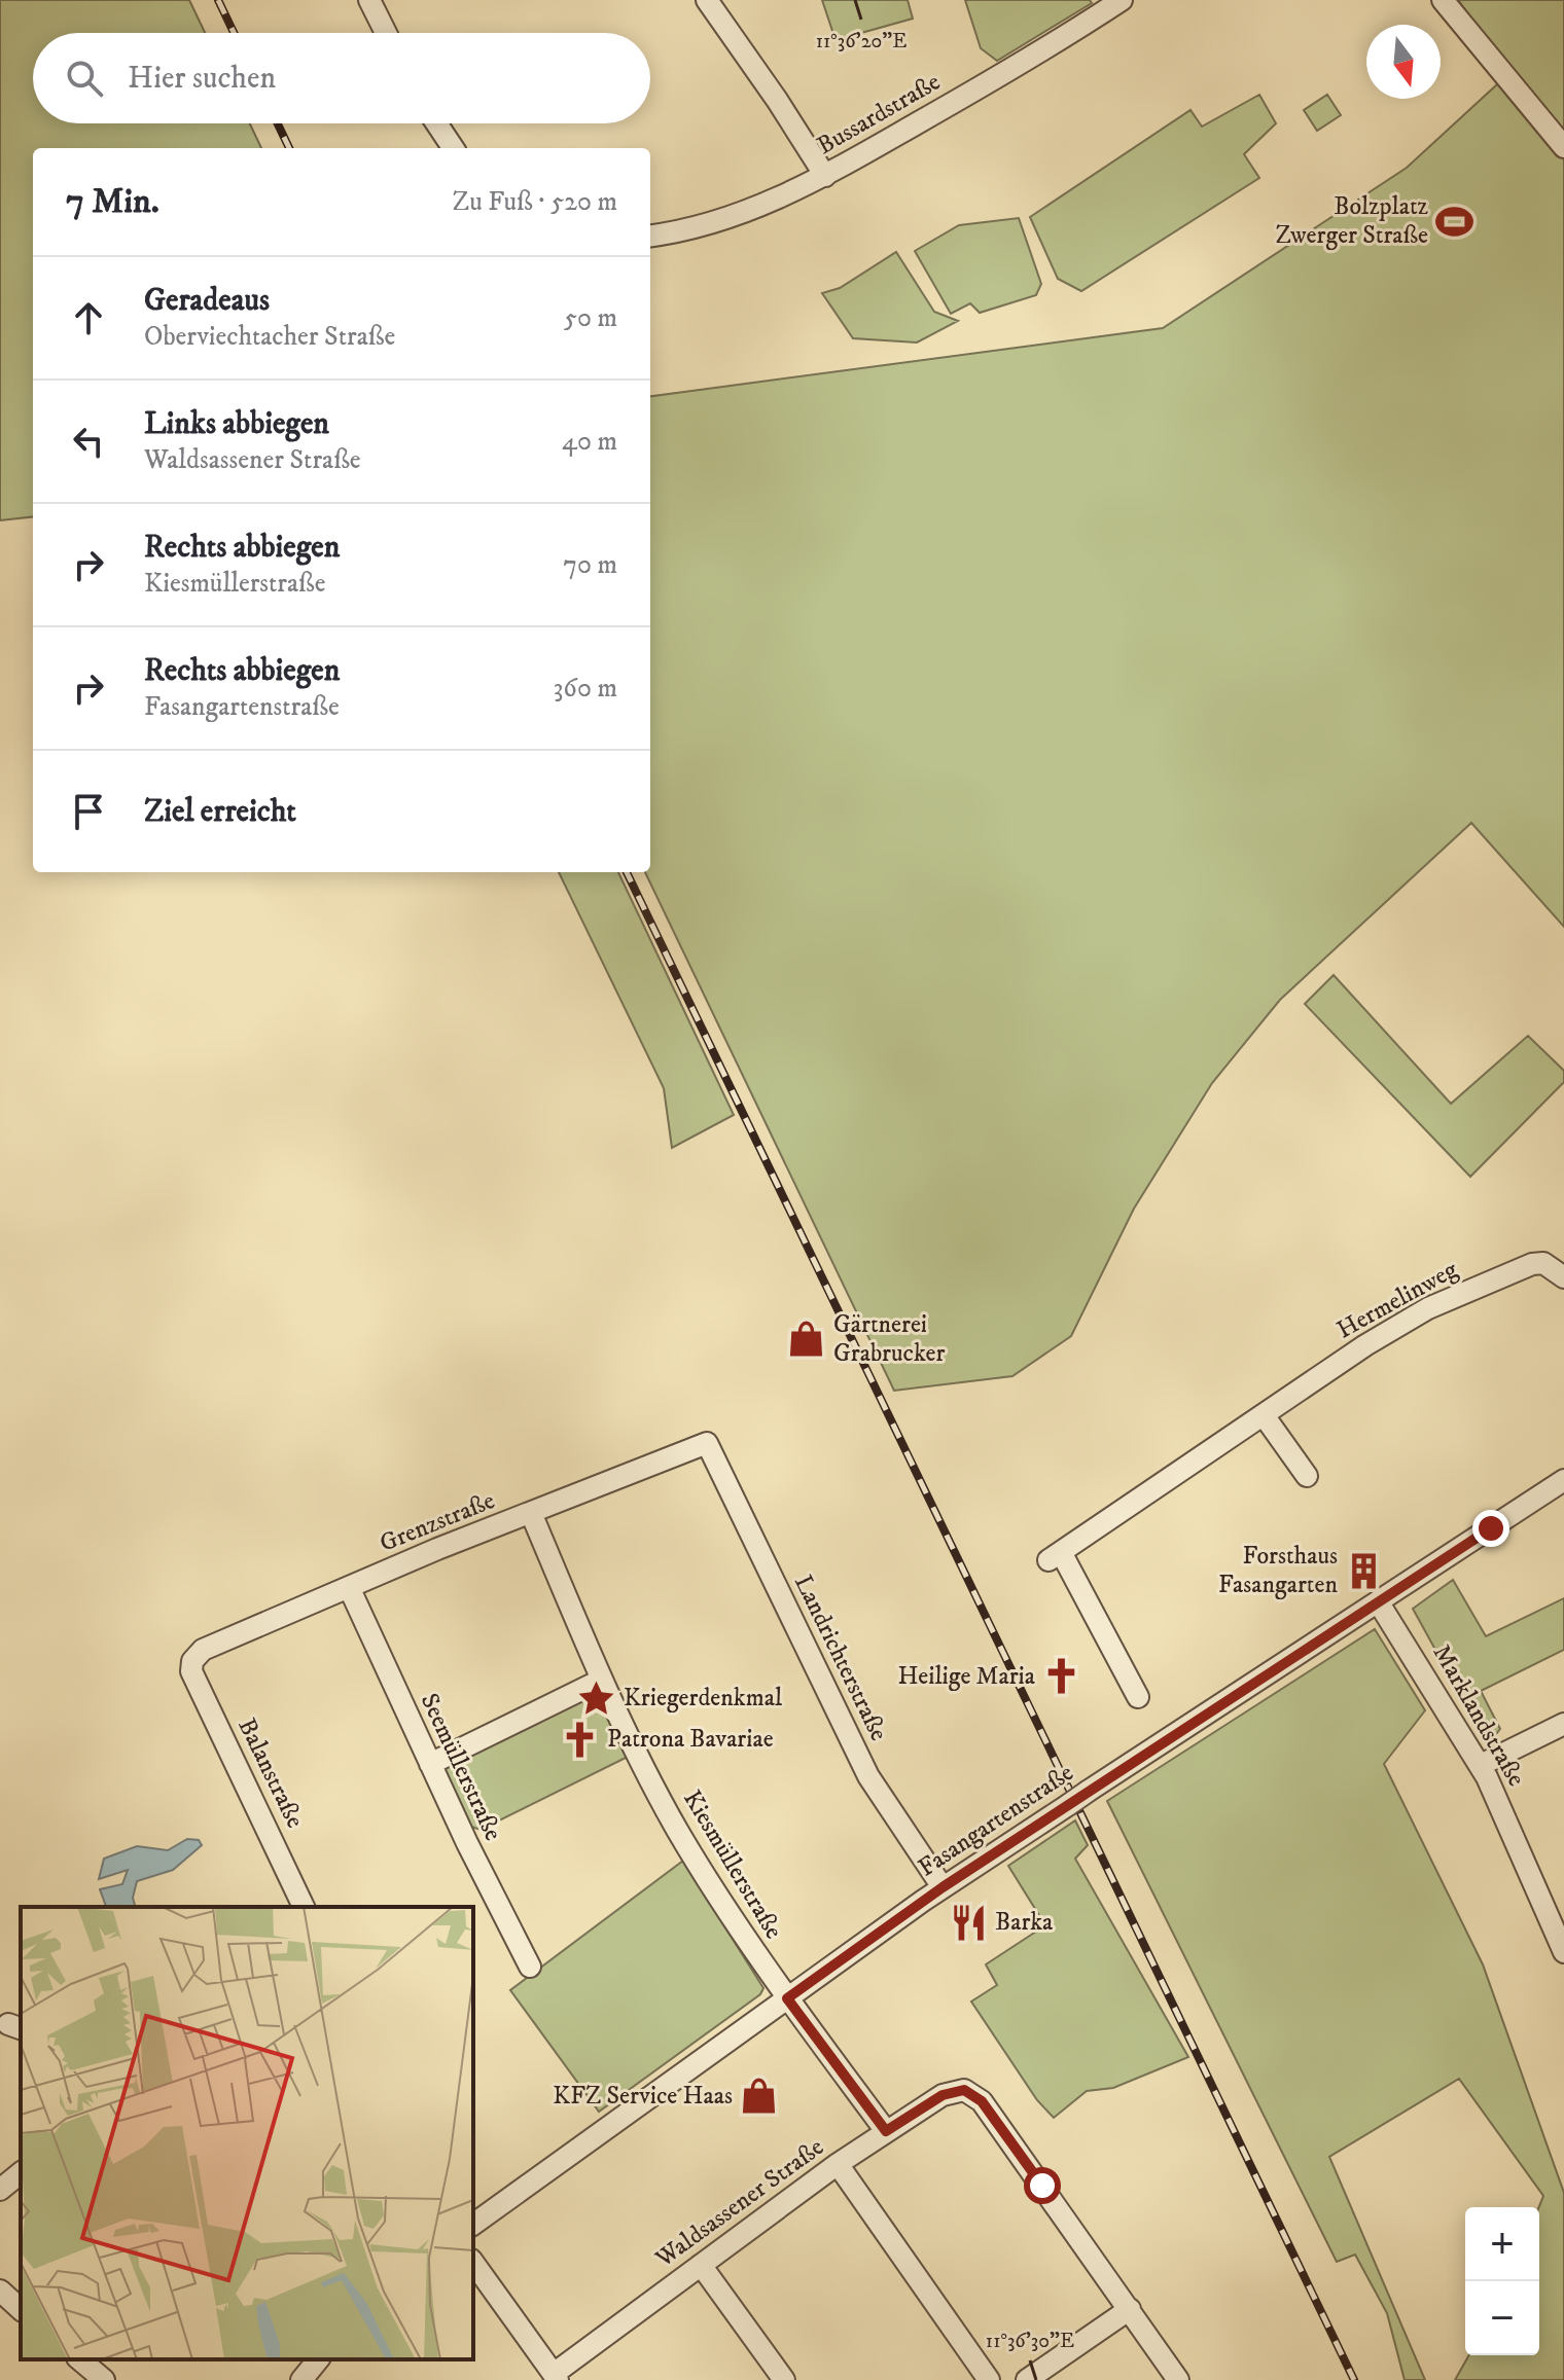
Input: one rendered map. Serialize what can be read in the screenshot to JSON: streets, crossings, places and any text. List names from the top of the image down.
{
  "streets": {
    "street": [
      "Bussardstraße",
      "Hermelinweg",
      "Grenzstraße",
      "Landrichterstraße",
      "Marklandstraße",
      "Seemüllerstraße",
      "Balanstraße",
      "Fasangartenstraße",
      "Kiesmüllerstraße",
      "Waldsassener Straße"
    ]
  },
  "crossings": [
    ["Grenzstraße", "Landrichterstraße"],
    ["Grenzstraße", "Seemüllerstraße"],
    ["Grenzstraße", "Balanstraße"],
    ["Grenzstraße", "Kiesmüllerstraße"],
    ["Landrichterstraße", "Fasangartenstraße"],
    ["Marklandstraße", "Fasangartenstraße"],
    ["Fasangartenstraße", "Kiesmüllerstraße"],
    ["Kiesmüllerstraße", "Waldsassener Straße"]
  ],
  "places": {
    "sports": ["Bolzplatz Zwerger Straße"],
    "shop": ["Gärtnerei Grabrucker", "KFZ Service Haas"],
    "building": ["Forsthaus Fasangarten"],
    "church": ["Heilige Maria", "Patrona Bavariae"],
    "place": ["Kriegerdenkmal"],
    "restaurant": ["Barka"]
  },
  "north": "bottom",
  "page": {
    "search": "Hier suchen",
    "heading": ["7 Min.", "Zu Fuß · 520 m"],
    "list": [
      ["Geradeaus", "Oberviechtacher Straße", "50 m"],
      ["Links abbiegen", "Waldsassener Straße", "40 m"],
      ["Rechts abbiegen", "Kiesmüllerstraße", "70 m"],
      ["Rechts abbiegen", "Fasangartenstraße", "360 m"],
      "Ziel erreicht"
    ],
    "map_buttons": ["+", "−"]
  },
  "coordinates": ["11°36'20\"E", "11°36'30\"E"]
}
